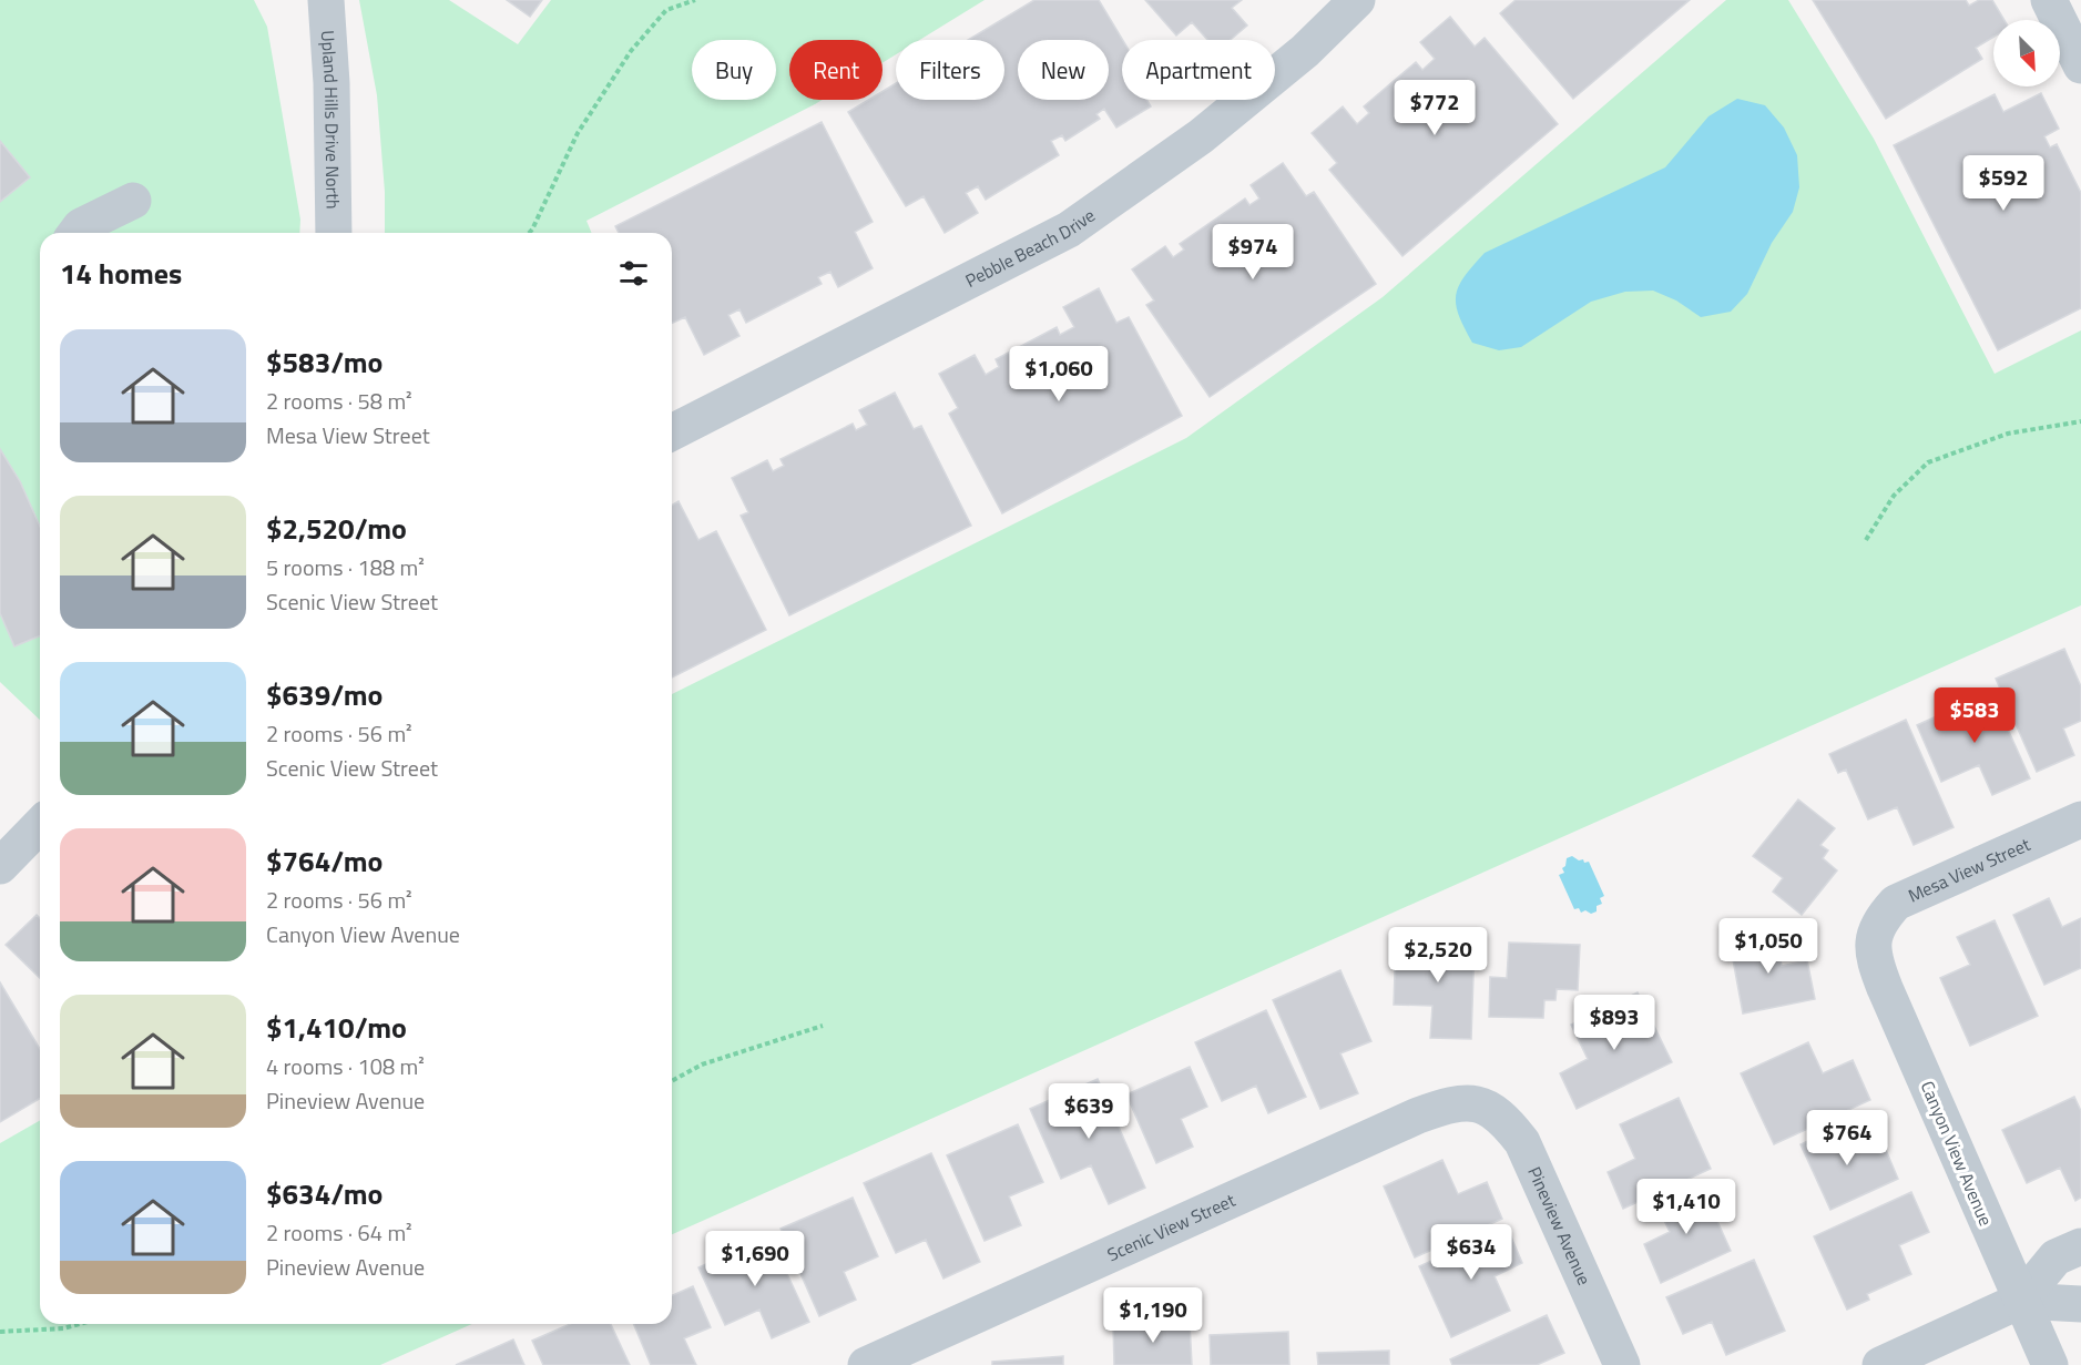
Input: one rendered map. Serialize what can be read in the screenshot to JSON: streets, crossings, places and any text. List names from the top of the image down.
{
  "streets": {
    "street": [
      "Upland Hills Drive North",
      "Pebble Beach Drive",
      "Mesa View Street",
      "Canyon View Avenue",
      "Pineview Avenue",
      "Scenic View Street"
    ]
  },
  "crossings": [
    ["Mesa View Street", "Canyon View Avenue"],
    ["Pineview Avenue", "Scenic View Street"]
  ],
  "north": "bottom right",
  "page": {
    "chip": [
      "Buy",
      "Rent",
      "Filters",
      "New",
      "Apartment"
    ],
    "price": [
      "$772",
      "$592",
      "$974",
      "$1,060",
      "$583",
      "$1,050",
      "$2,520",
      "$893",
      "$639",
      "$764",
      "$1,410",
      "$634",
      "$1,690",
      "$1,190"
    ],
    "heading": "14 homes",
    "list": [
      {
        "name": "$583/mo",
        "note": "2 rooms · 58 m² · Mesa View Street"
      },
      {
        "name": "$2,520/mo",
        "note": "5 rooms · 188 m² · Scenic View Street"
      },
      {
        "name": "$639/mo",
        "note": "2 rooms · 56 m² · Scenic View Street"
      },
      {
        "name": "$764/mo",
        "note": "2 rooms · 56 m² · Canyon View Avenue"
      },
      {
        "name": "$1,410/mo",
        "note": "4 rooms · 108 m² · Pineview Avenue"
      },
      {
        "name": "$634/mo",
        "note": "2 rooms · 64 m² · Pineview Avenue"
      }
    ]
  }
}
